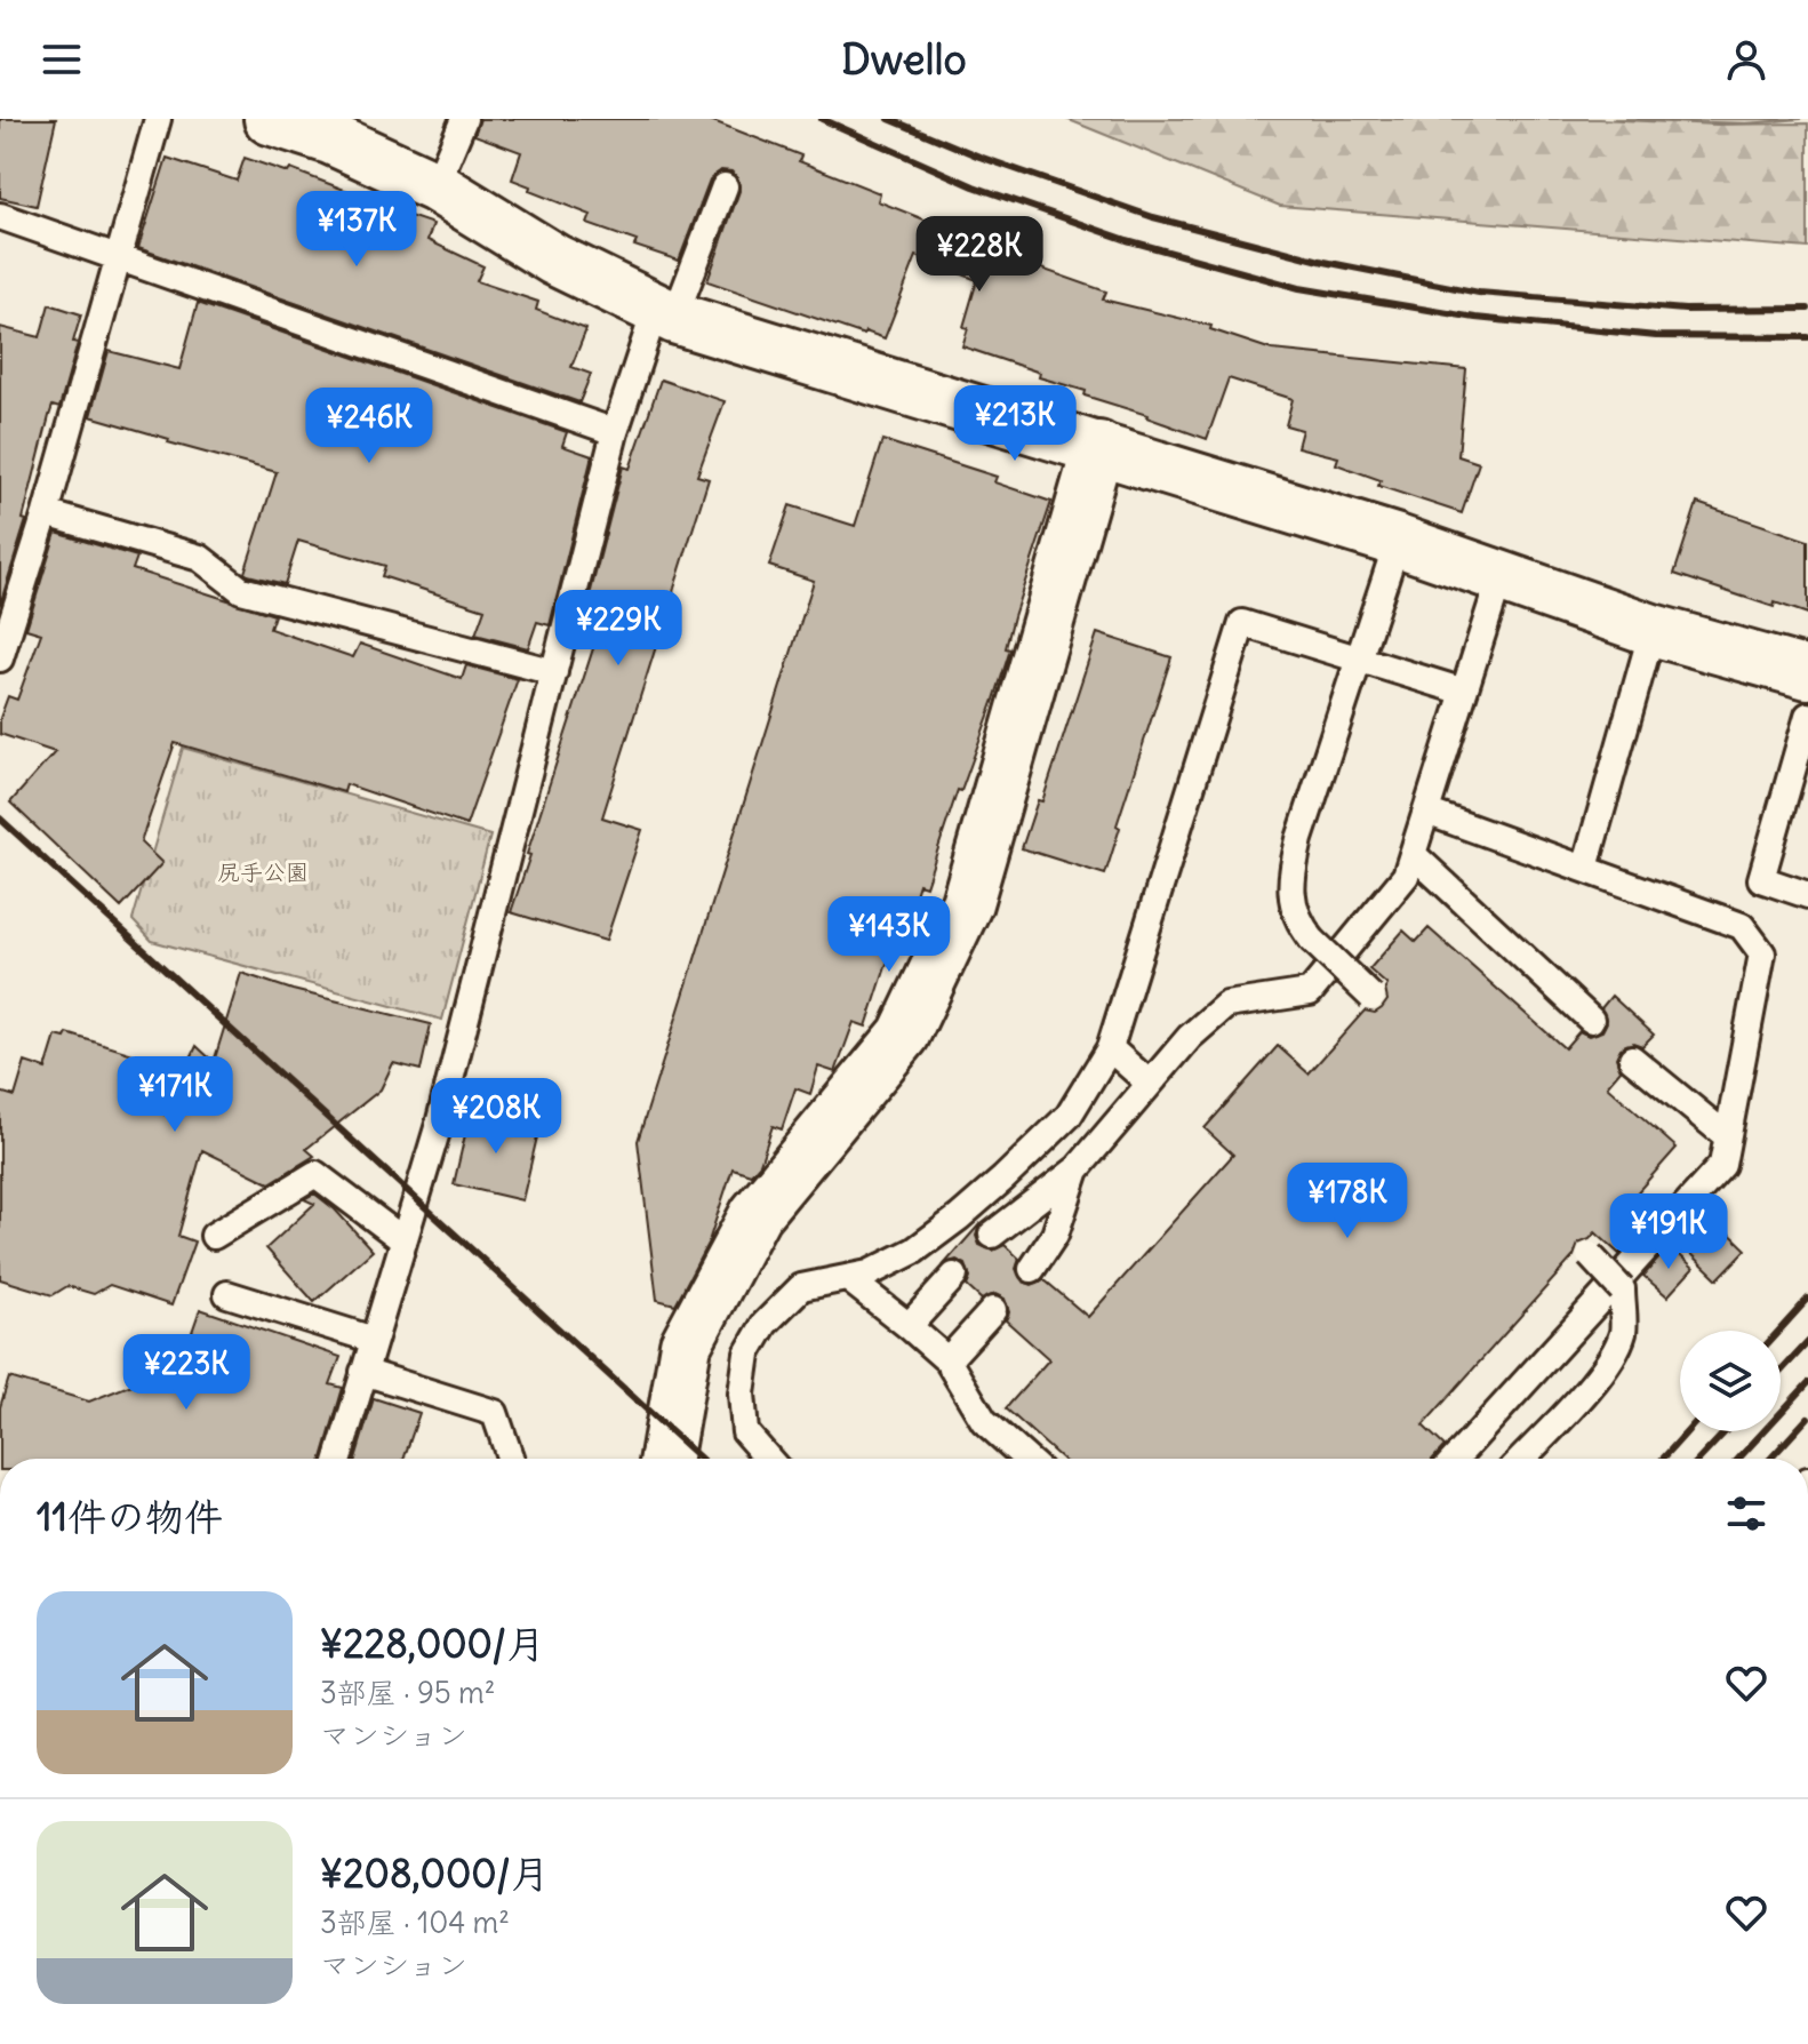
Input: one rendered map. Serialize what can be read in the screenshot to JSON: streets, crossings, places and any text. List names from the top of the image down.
{
  "parks": ["尻手公園"],
  "page": {
    "header": "Dwello",
    "price": [
      "¥137K",
      "¥228K",
      "¥213K",
      "¥246K",
      "¥229K",
      "¥143K",
      "¥171K",
      "¥208K",
      "¥178K",
      "¥191K",
      "¥223K"
    ],
    "heading": "11件の物件",
    "list": [
      {
        "name": "¥228,000/月",
        "note": "3部屋 · 95 m² · マンション"
      },
      {
        "name": "¥208,000/月",
        "note": "3部屋 · 104 m² · マンション"
      }
    ]
  }
}
